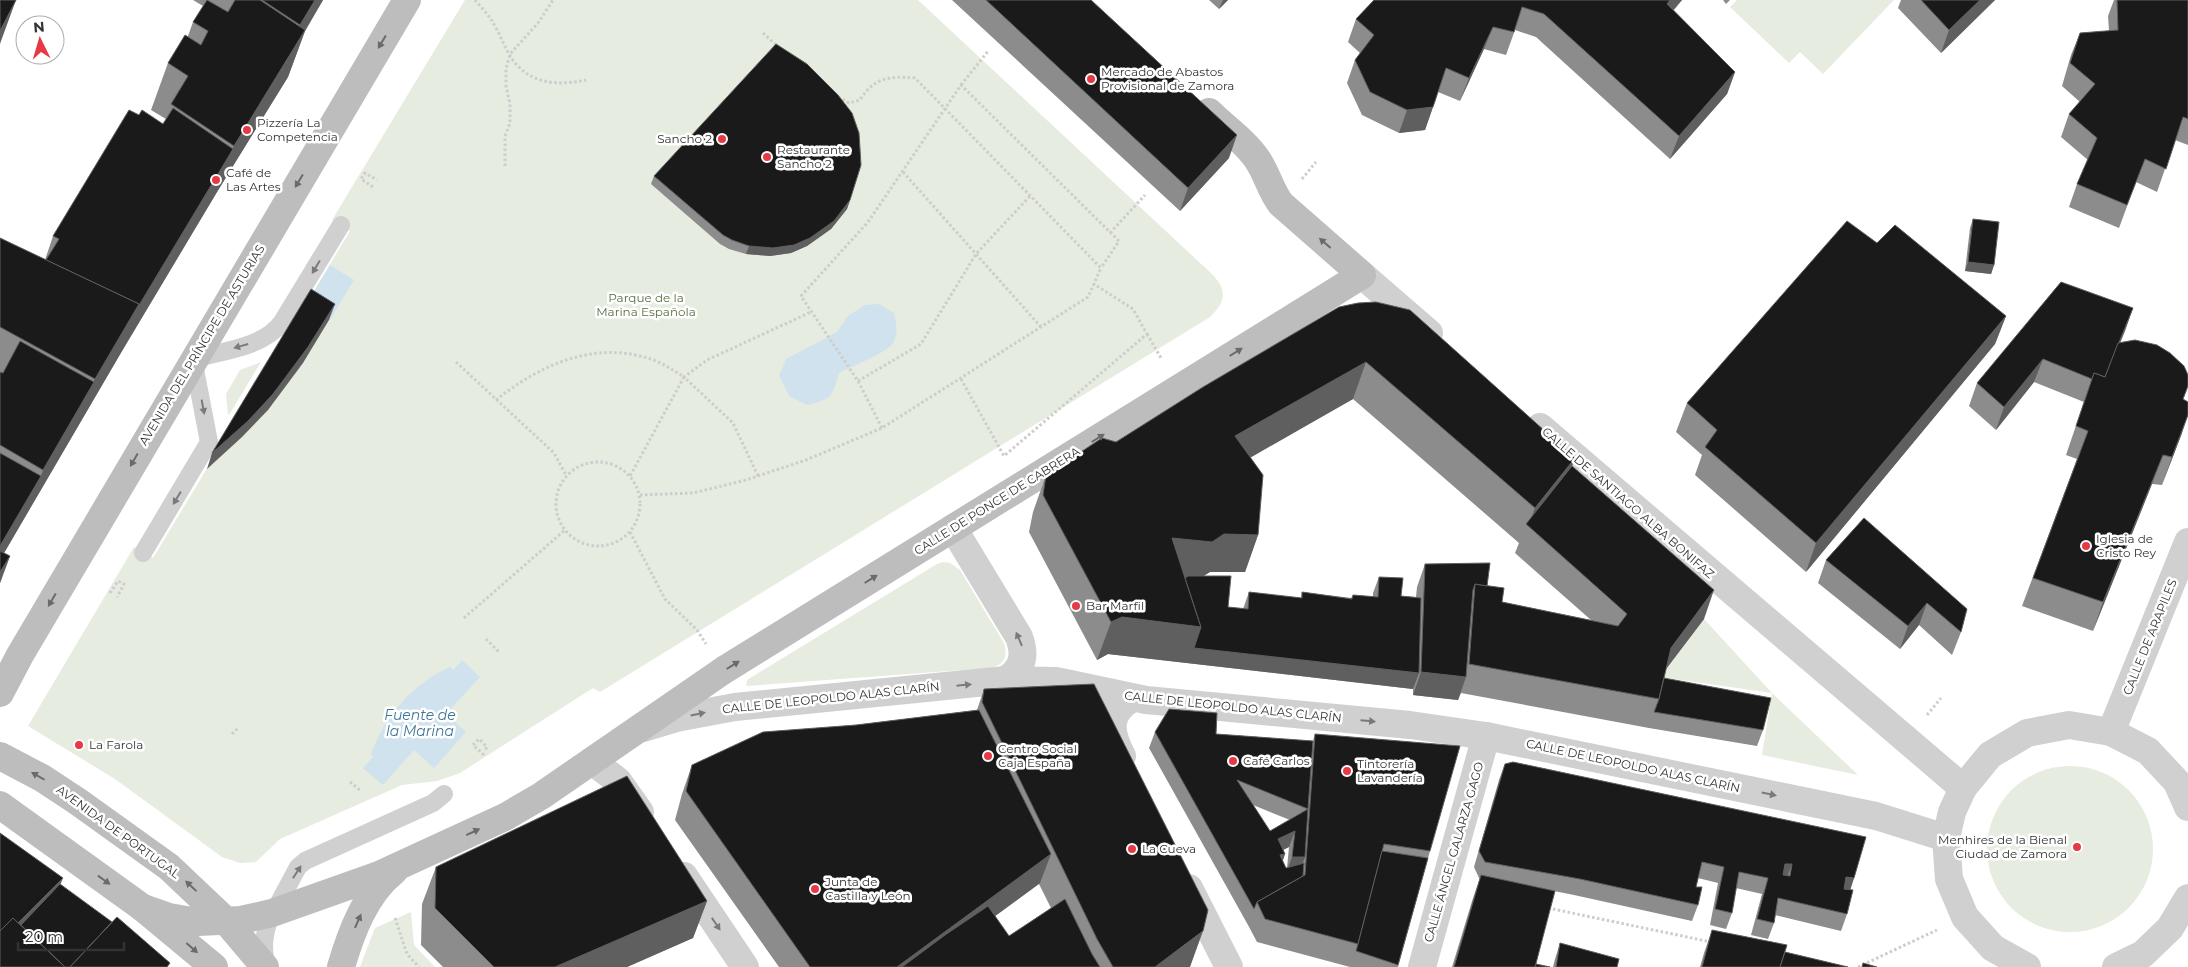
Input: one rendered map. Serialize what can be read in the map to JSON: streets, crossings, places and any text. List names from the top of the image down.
{
  "streets": {
    "main road": [
      "AVENIDA DEL PRÍNCIPE DE ASTURIAS",
      "CALLE DE PONCE DE CABRERA",
      "CALLE DE LEOPOLDO ALAS CLARÍN",
      "AVENIDA DE PORTUGAL"
    ],
    "street": ["CALLE DE SANTIAGO ALBA BONIFAZ", "CALLE DE ARAPILES", "CALLE ÁNGEL GALARZA GAGO"]
  },
  "crossings": [
    ["CALLE DE PONCE DE CABRERA", "CALLE DE LEOPOLDO ALAS CLARÍN"],
    ["CALLE DE LEOPOLDO ALAS CLARÍN", "AVENIDA DE PORTUGAL"],
    ["CALLE DE LEOPOLDO ALAS CLARÍN", "CALLE ÁNGEL GALARZA GAGO"]
  ],
  "one_way": ["AVENIDA DEL PRÍNCIPE DE ASTURIAS", "CALLE DE PONCE DE CABRERA", "CALLE DE LEOPOLDO ALAS CLARÍN"],
  "water": ["Fuente de la Marina"],
  "parks": ["Parque de la Marina Española"],
  "places": [
    "Mercado de Abastos Provisional de Zamora",
    "Pizzería La Competencia",
    "Sancho 2",
    "Restaurante Sancho 2",
    "Café de Las Artes",
    "Iglesia de Cristo Rey",
    "Bar Marfil",
    "La Farola",
    "Centro Social Caja España",
    "Café Carlos",
    "Tintorería Lavandería",
    "Menhires de la Bienal Ciudad de Zamora",
    "La Cueva",
    "Junta de Castilla y León"
  ],
  "scale_bar": "20 m",
  "north": "top"
}
